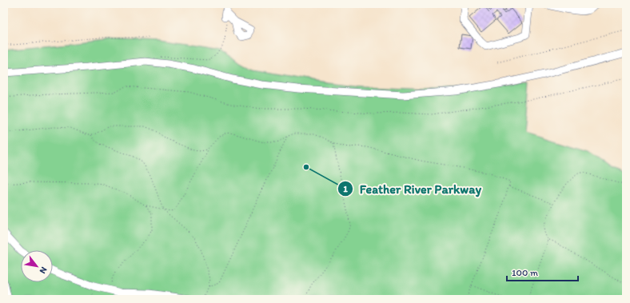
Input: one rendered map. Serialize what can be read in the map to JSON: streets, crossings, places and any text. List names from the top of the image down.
{
  "places": ["Feather River Parkway"],
  "scale_bar": "100 m",
  "north": "bottom right"
}
